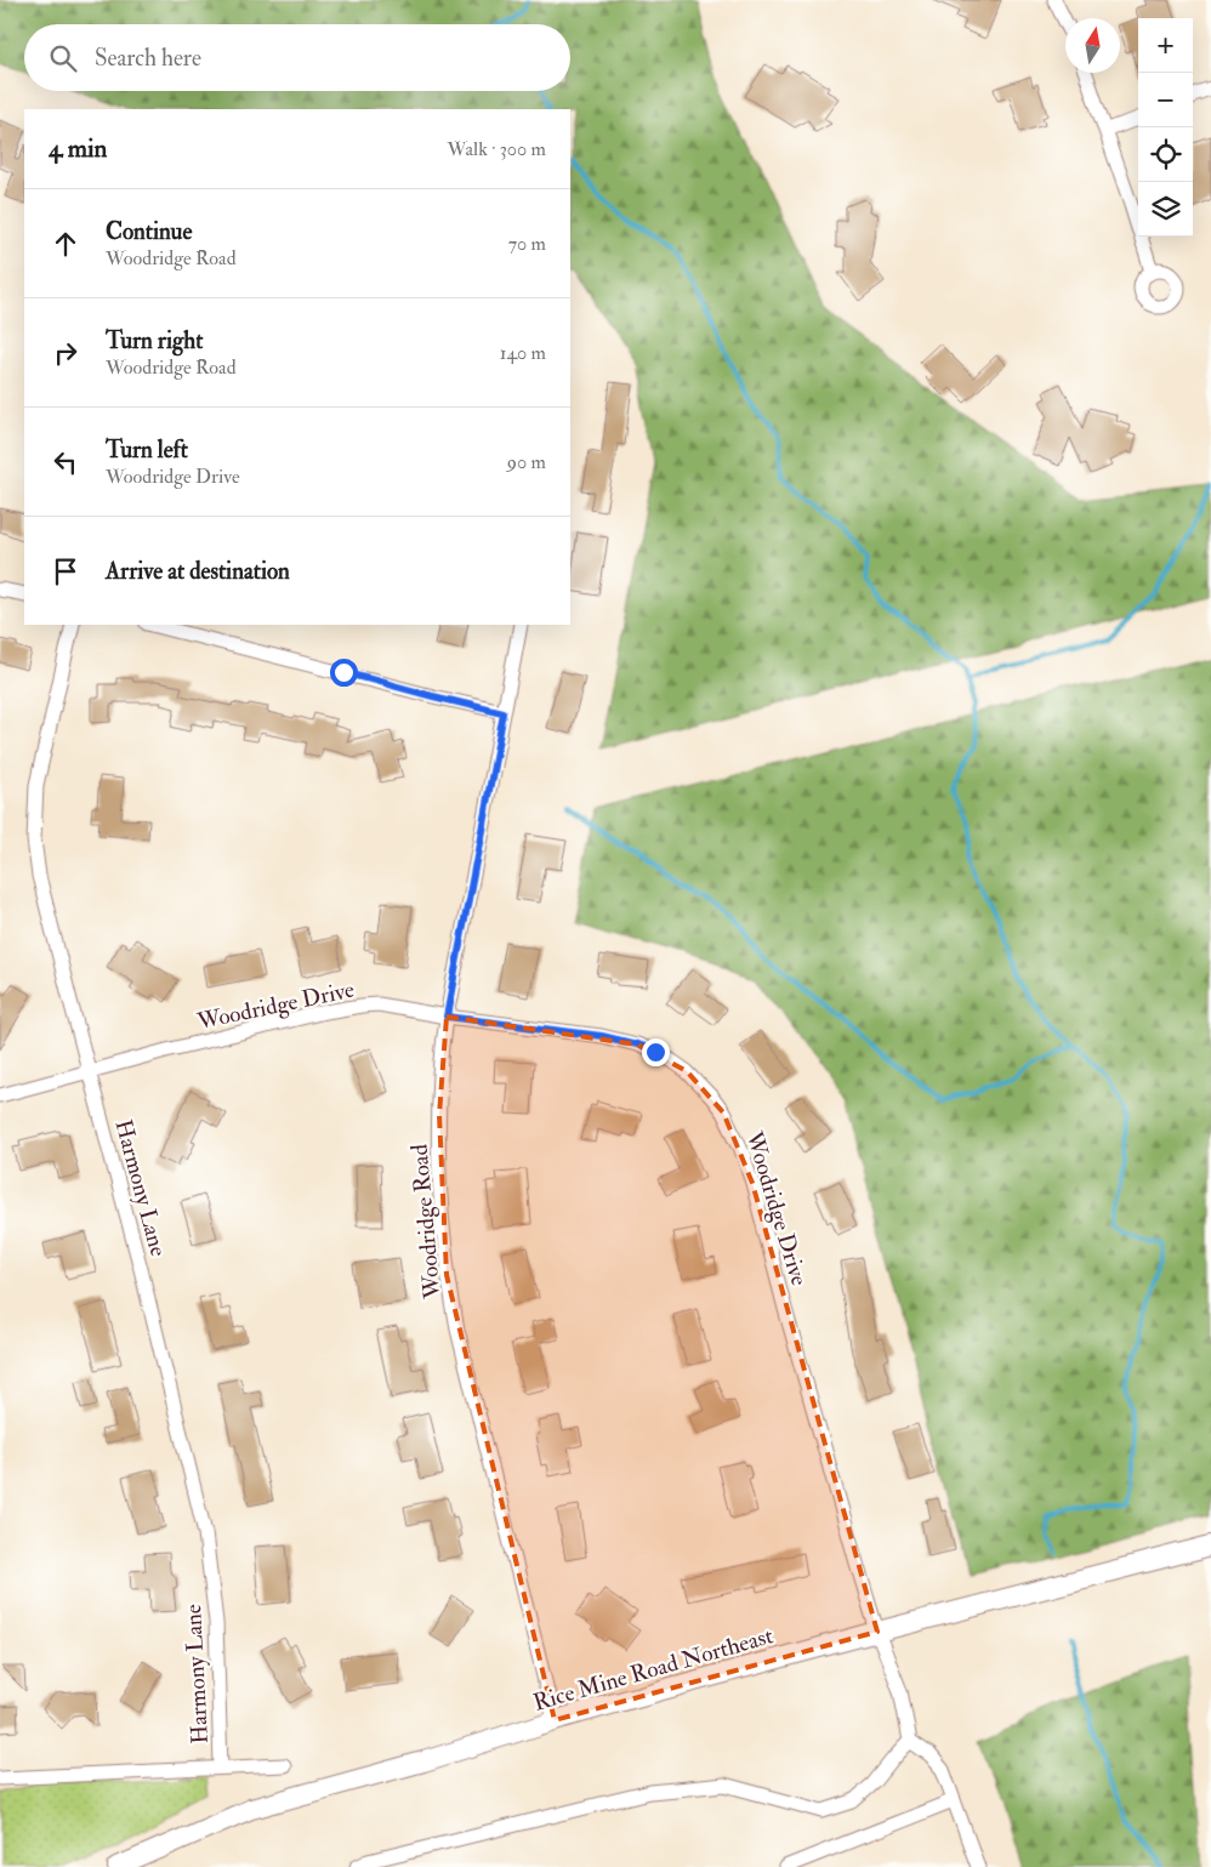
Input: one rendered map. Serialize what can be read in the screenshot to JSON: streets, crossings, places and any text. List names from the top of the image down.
{
  "streets": {
    "main road": ["Rice Mine Road Northeast"],
    "street": ["Woodridge Drive", "Harmony Lane", "Woodridge Road"]
  },
  "crossings": [
    ["Woodridge Drive", "Harmony Lane"],
    ["Woodridge Drive", "Woodridge Road"],
    ["Woodridge Drive", "Rice Mine Road Northeast"],
    ["Woodridge Road", "Rice Mine Road Northeast"]
  ],
  "north": "top",
  "page": {
    "map_buttons": ["+", "−"],
    "search": "Search here",
    "heading": ["4 min", "Walk · 300 m"],
    "list": [
      ["Continue", "Woodridge Road", "70 m"],
      ["Turn right", "Woodridge Road", "140 m"],
      ["Turn left", "Woodridge Drive", "90 m"],
      "Arrive at destination"
    ]
  }
}
